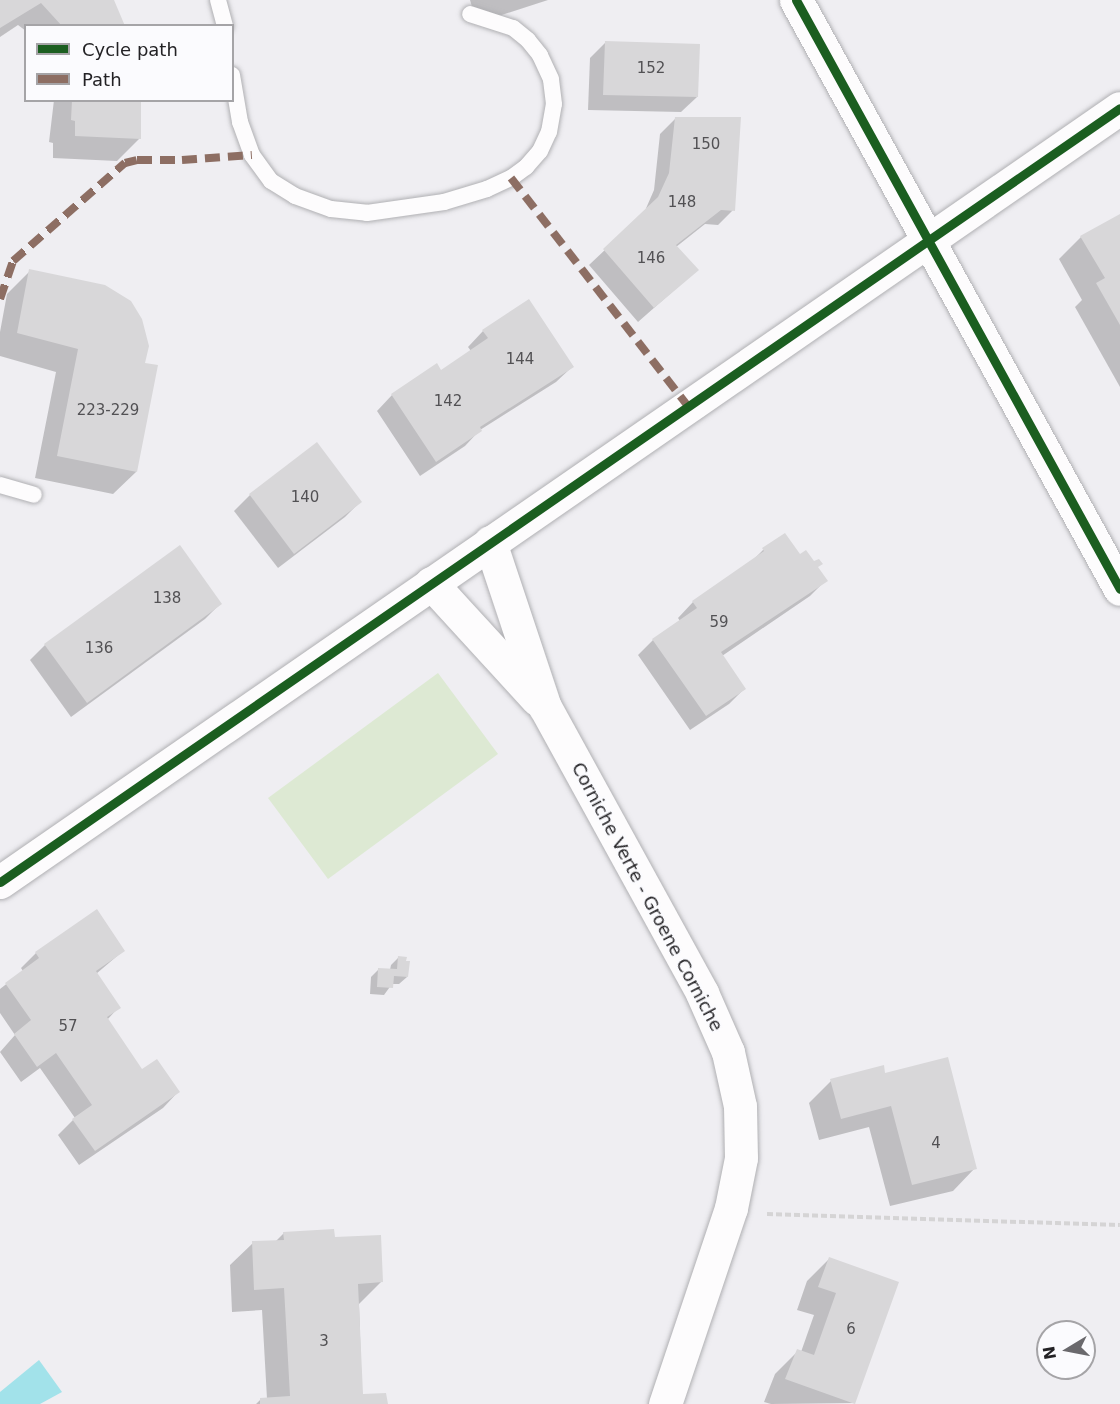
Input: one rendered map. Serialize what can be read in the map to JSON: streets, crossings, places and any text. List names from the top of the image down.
{
  "streets": {
    "street": ["Corniche Verte - Groene Corniche"]
  },
  "house_numbers": [
    "152",
    "150",
    "148",
    "146",
    "144",
    "142",
    "223-229",
    "140",
    "138",
    "59",
    "136",
    "57",
    "4",
    "6",
    "3"
  ],
  "legend": ["Cycle path", "Path"],
  "north": "left"
}
